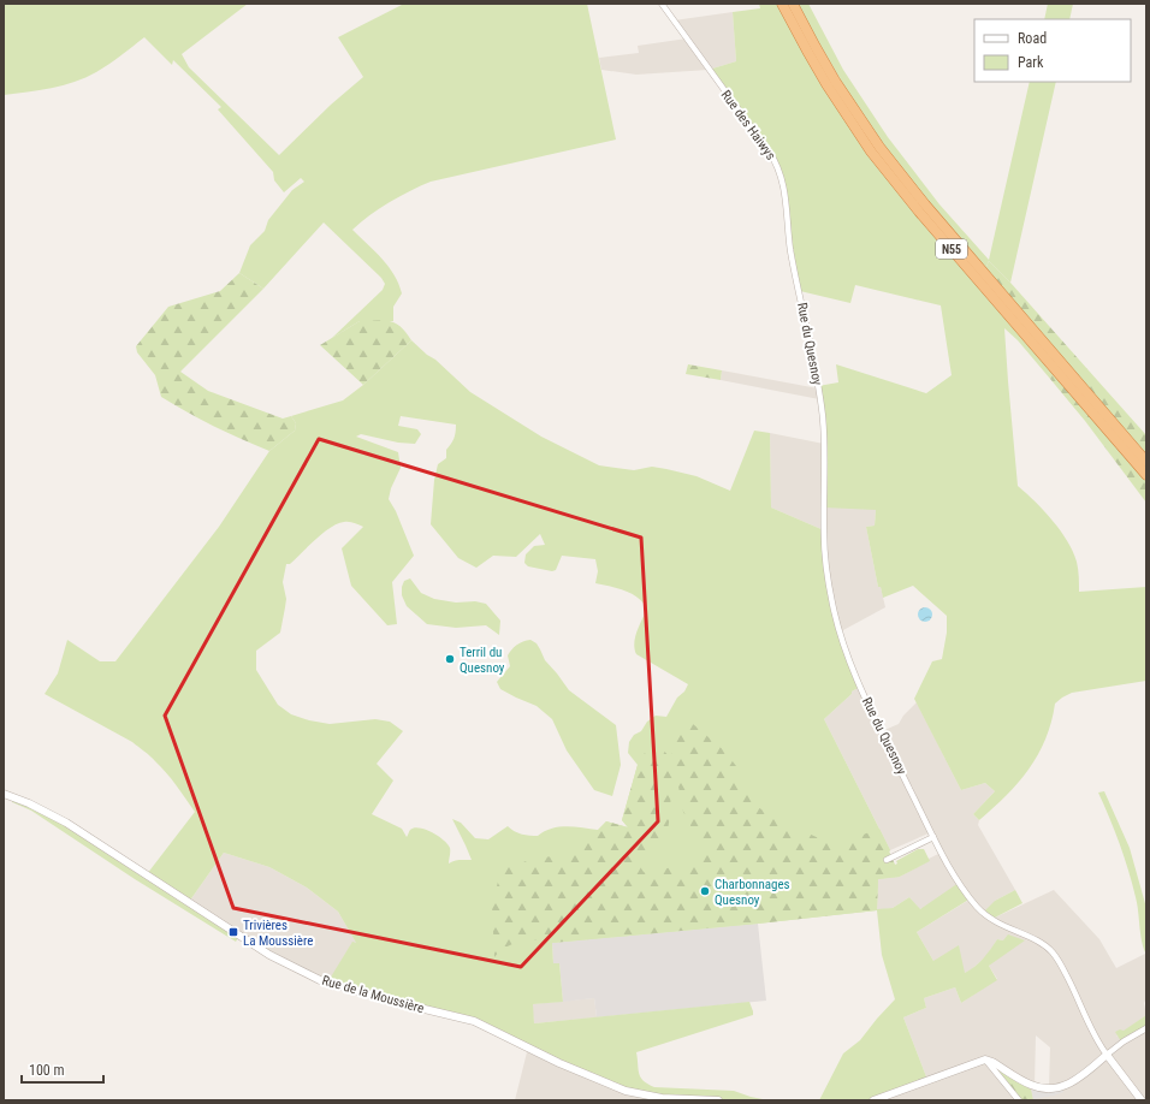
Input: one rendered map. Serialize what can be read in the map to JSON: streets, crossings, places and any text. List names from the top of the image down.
{
  "streets": {
    "highway": ["N55"],
    "street": ["Rue des Haiwys", "Rue du Quesnoy", "Rue de la Moussière"]
  },
  "crossings": [
    ["Rue des Haiwys", "Rue du Quesnoy"]
  ],
  "places": {
    "other": ["Terril du Quesnoy", "Charbonnages Quesnoy"],
    "transit": ["Trivières La Moussière"]
  },
  "legend": ["Road", "Park"],
  "scale_bar": "100 m"
}
